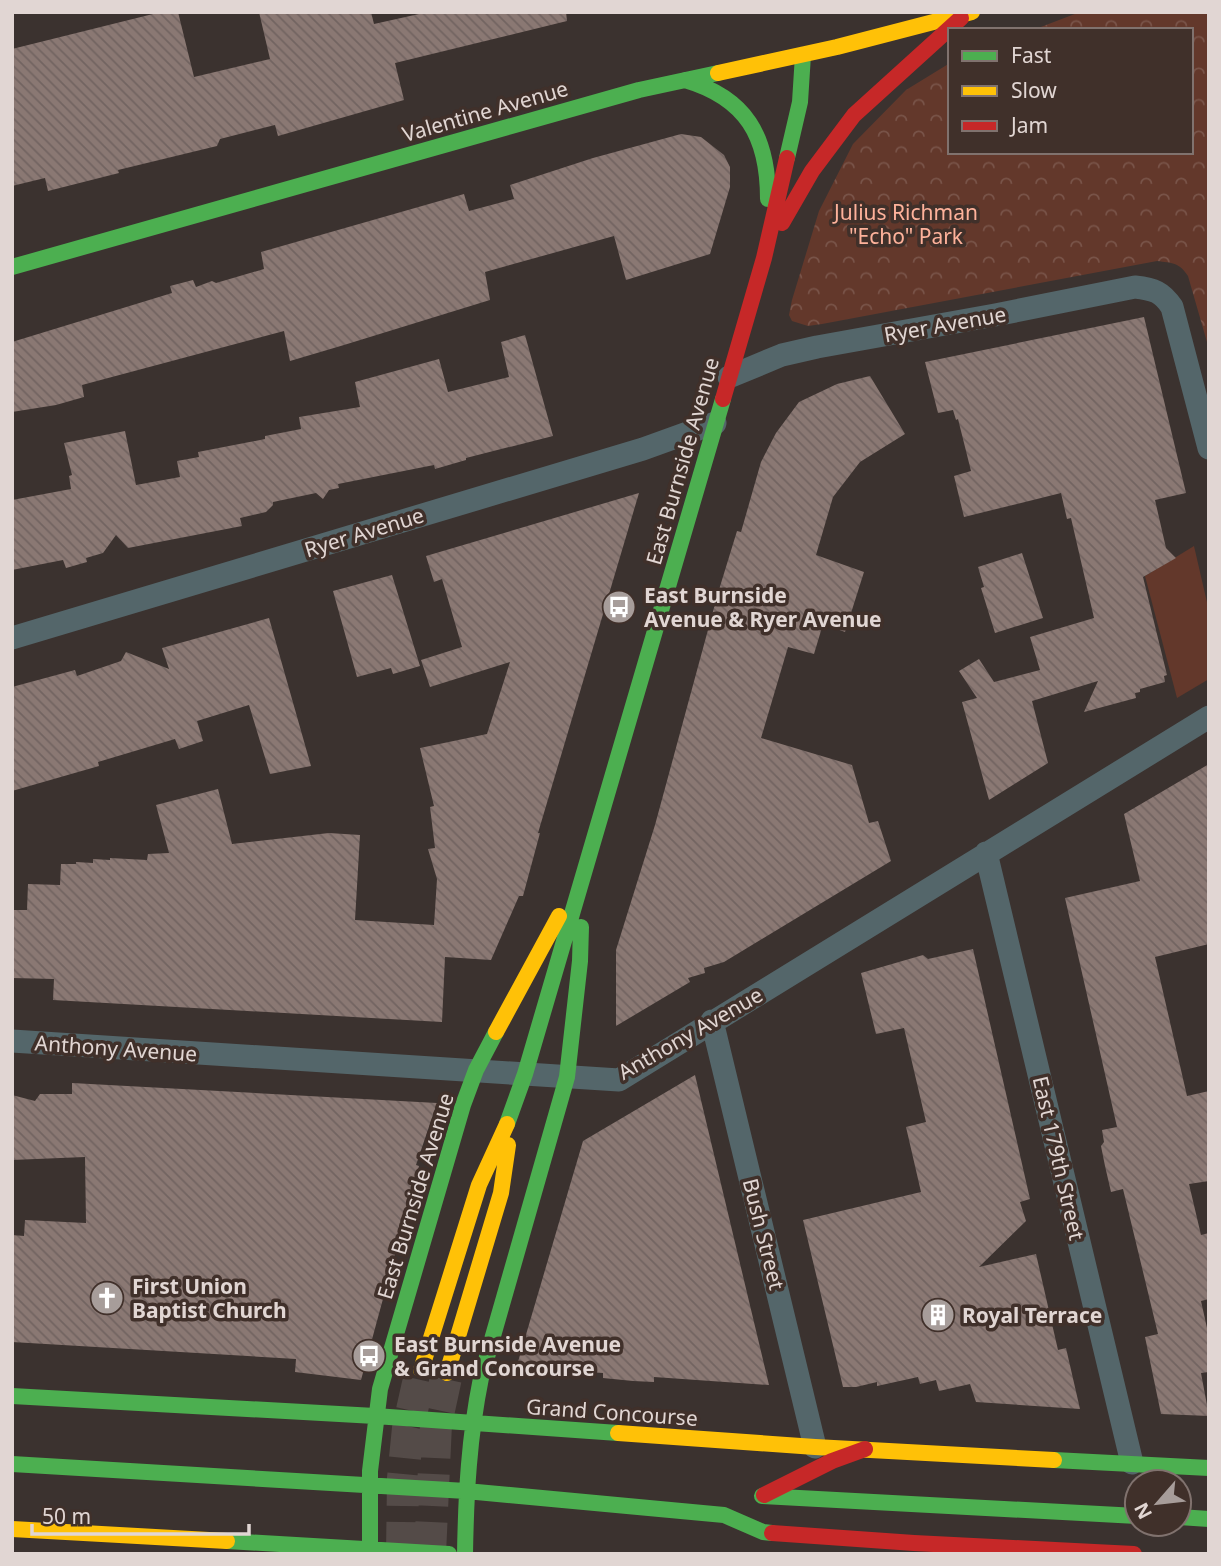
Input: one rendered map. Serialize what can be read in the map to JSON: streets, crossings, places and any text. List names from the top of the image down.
{
  "streets": {
    "main road": ["Valentine Avenue", "East Burnside Avenue", "Grand Concourse"],
    "street": [
      "Ryer Avenue",
      "Anthony Avenue",
      "East 179th Street",
      "Bush Street"
    ]
  },
  "crossings": [
    ["Valentine Avenue", "East Burnside Avenue"],
    ["Ryer Avenue", "East Burnside Avenue"],
    ["East Burnside Avenue", "Anthony Avenue"],
    ["East Burnside Avenue", "Grand Concourse"],
    ["Anthony Avenue", "East 179th Street"],
    ["Anthony Avenue", "Bush Street"],
    ["East 179th Street", "Grand Concourse"],
    ["Bush Street", "Grand Concourse"]
  ],
  "parks": ["Julius Richman \"Echo\" Park"],
  "places": {
    "bus stop": ["East Burnside Avenue & Ryer Avenue", "East Burnside Avenue & Grand Concourse"],
    "church": ["First Union Baptist Church"],
    "building": ["Royal Terrace"]
  },
  "legend": ["Fast", "Slow", "Jam"],
  "scale_bar": "50 m",
  "north": "bottom left"
}
